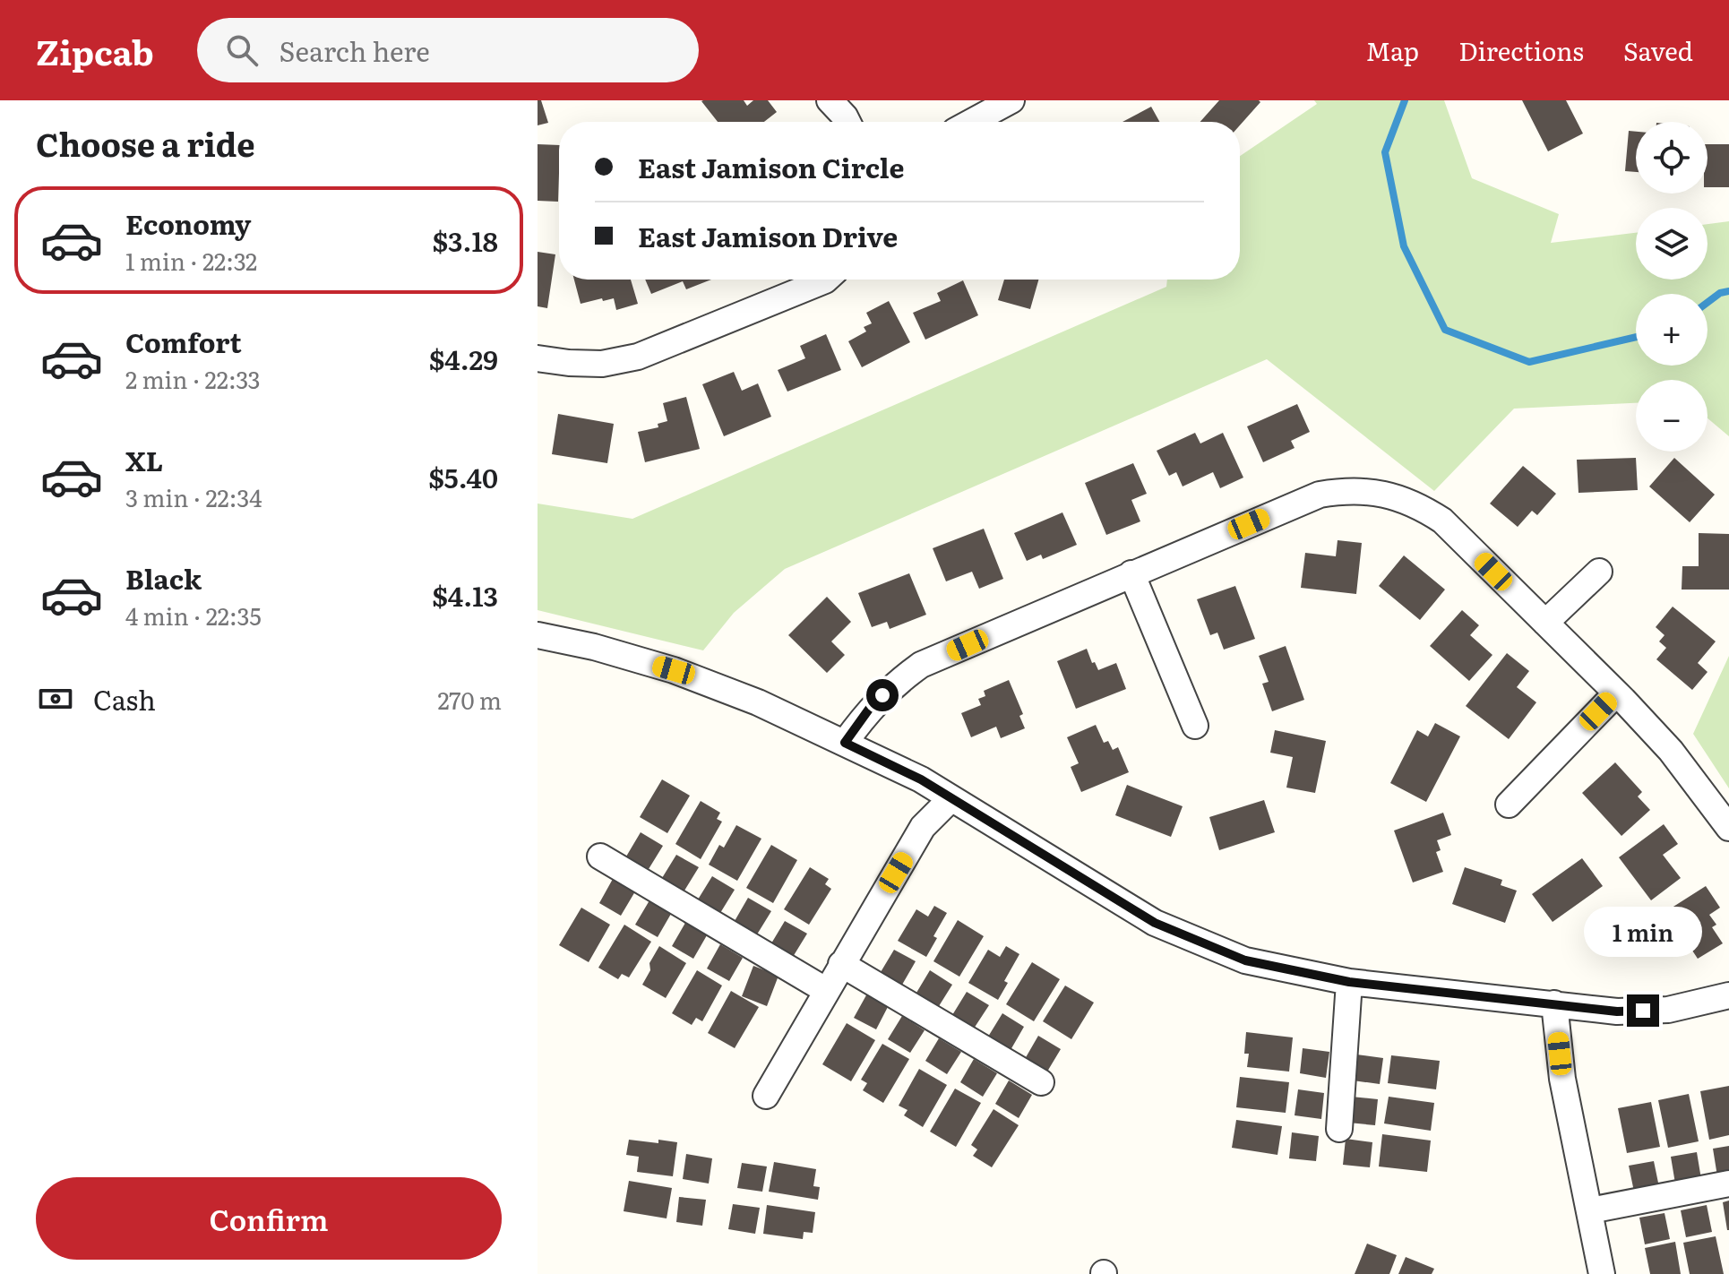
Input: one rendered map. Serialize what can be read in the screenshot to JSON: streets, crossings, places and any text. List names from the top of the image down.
{
  "page": {
    "header": "Zipcab",
    "search": "Search here",
    "nav": ["Map", "Directions", "Saved"],
    "heading": "Choose a ride",
    "map_buttons": ["+", "−"],
    "banner": ["East Jamison Circle", "East Jamison Drive"],
    "list": [
      {
        "name": "Economy",
        "note": "1 min · 22:32",
        "value": "$3.18"
      },
      {
        "name": "Comfort",
        "note": "2 min · 22:33",
        "value": "$4.29"
      },
      {
        "name": "XL",
        "note": "3 min · 22:34",
        "value": "$5.40"
      },
      {
        "name": "Black",
        "note": "4 min · 22:35",
        "value": "$4.13"
      }
    ],
    "pay": ["Cash", "270 m"],
    "bubble": "1 min",
    "buttons": "Confirm"
  }
}
